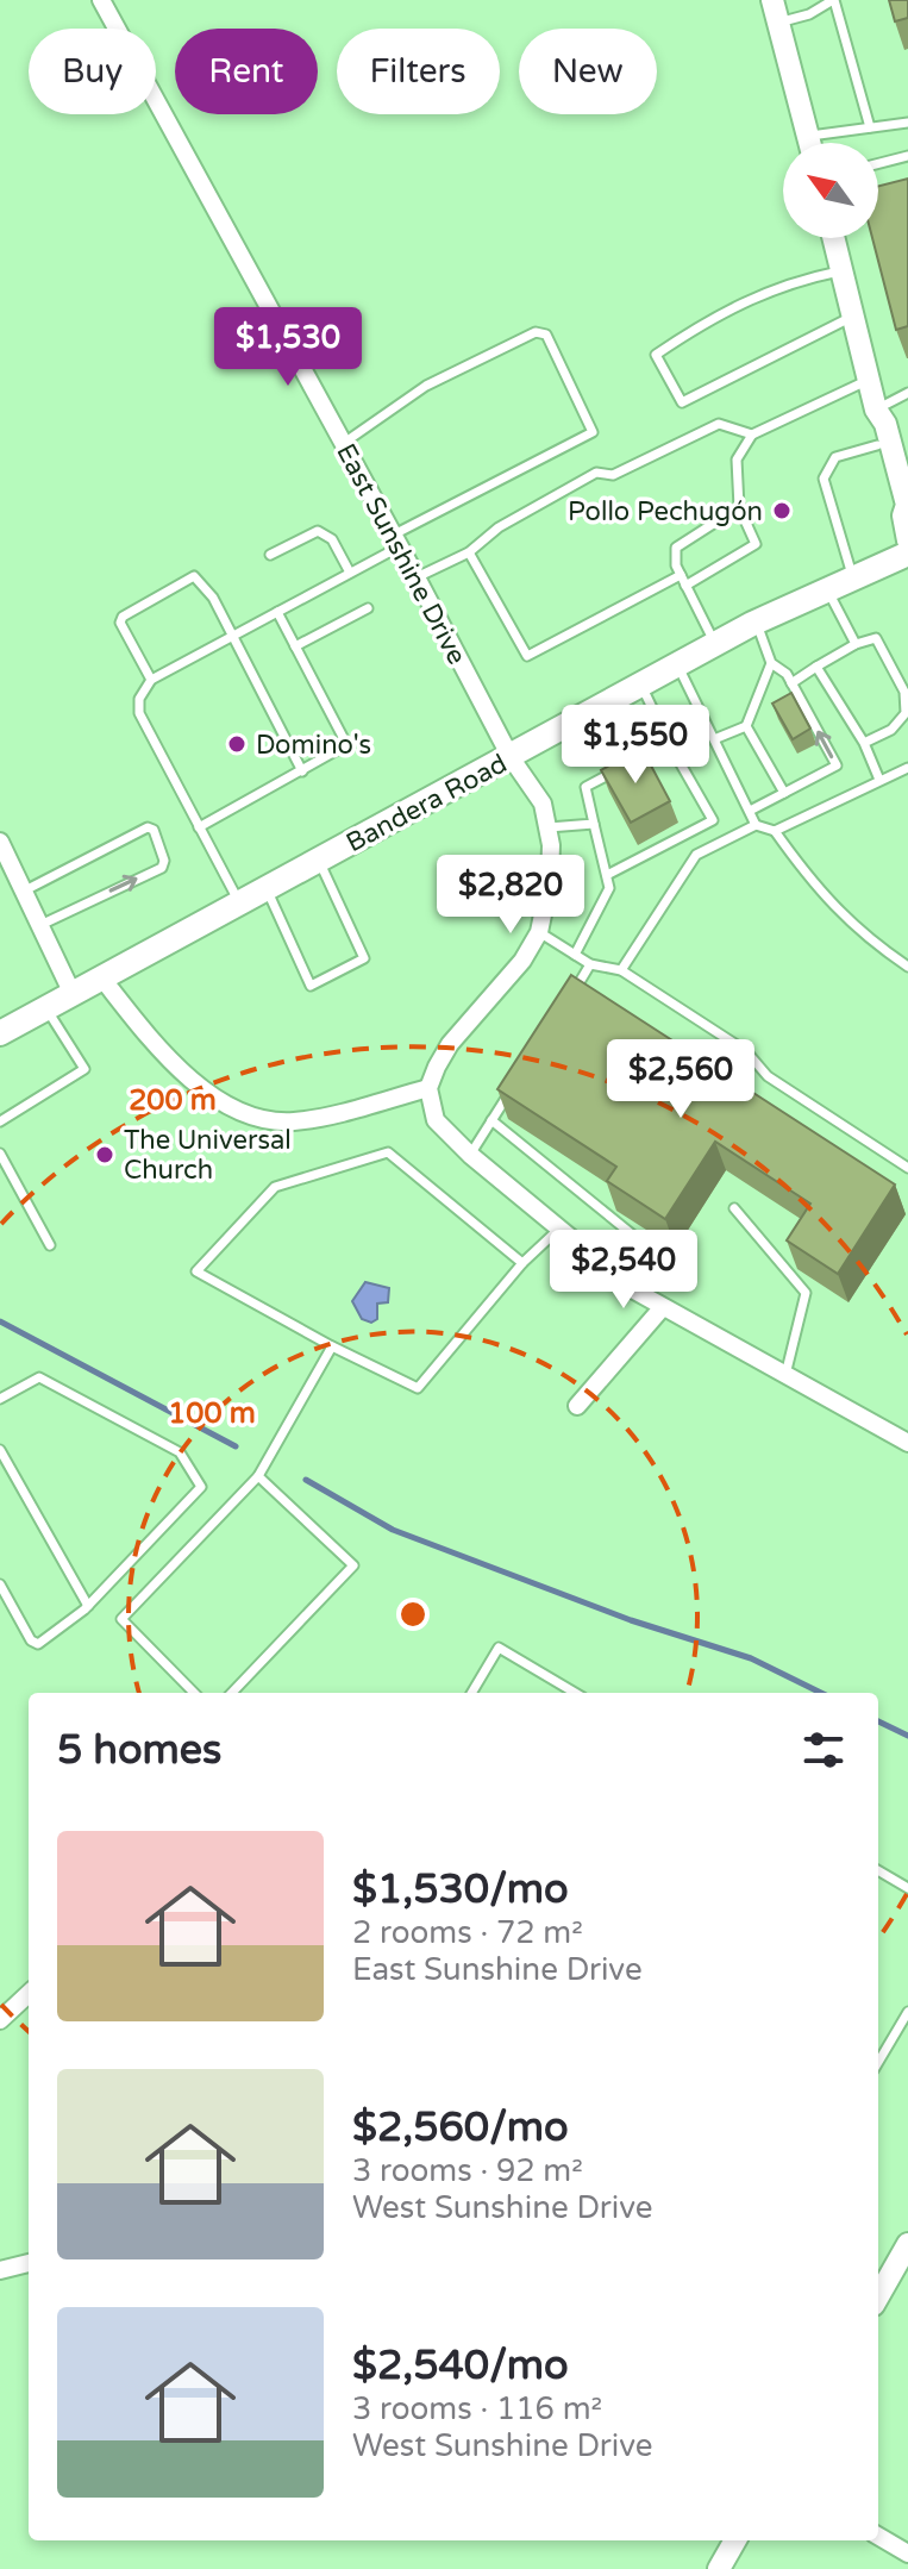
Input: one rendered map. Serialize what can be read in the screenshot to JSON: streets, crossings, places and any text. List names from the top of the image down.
{
  "streets": {
    "main road": ["Bandera Road"],
    "street": ["East Sunshine Drive"]
  },
  "crossings": [
    ["East Sunshine Drive", "Bandera Road"]
  ],
  "places": ["Pollo Pechugón", "Domino's", "The Universal Church"],
  "north": "top left",
  "page": {
    "chip": [
      "Buy",
      "Rent",
      "Filters",
      "New"
    ],
    "price": [
      "$1,530",
      "$1,550",
      "$2,820",
      "$2,560",
      "$2,540"
    ],
    "heading": "5 homes",
    "list": [
      {
        "name": "$1,530/mo",
        "note": "2 rooms · 72 m² · East Sunshine Drive"
      },
      {
        "name": "$2,560/mo",
        "note": "3 rooms · 92 m² · West Sunshine Drive"
      },
      {
        "name": "$2,540/mo",
        "note": "3 rooms · 116 m² · West Sunshine Drive"
      }
    ]
  },
  "rings": ["200 m", "100 m"]
}
